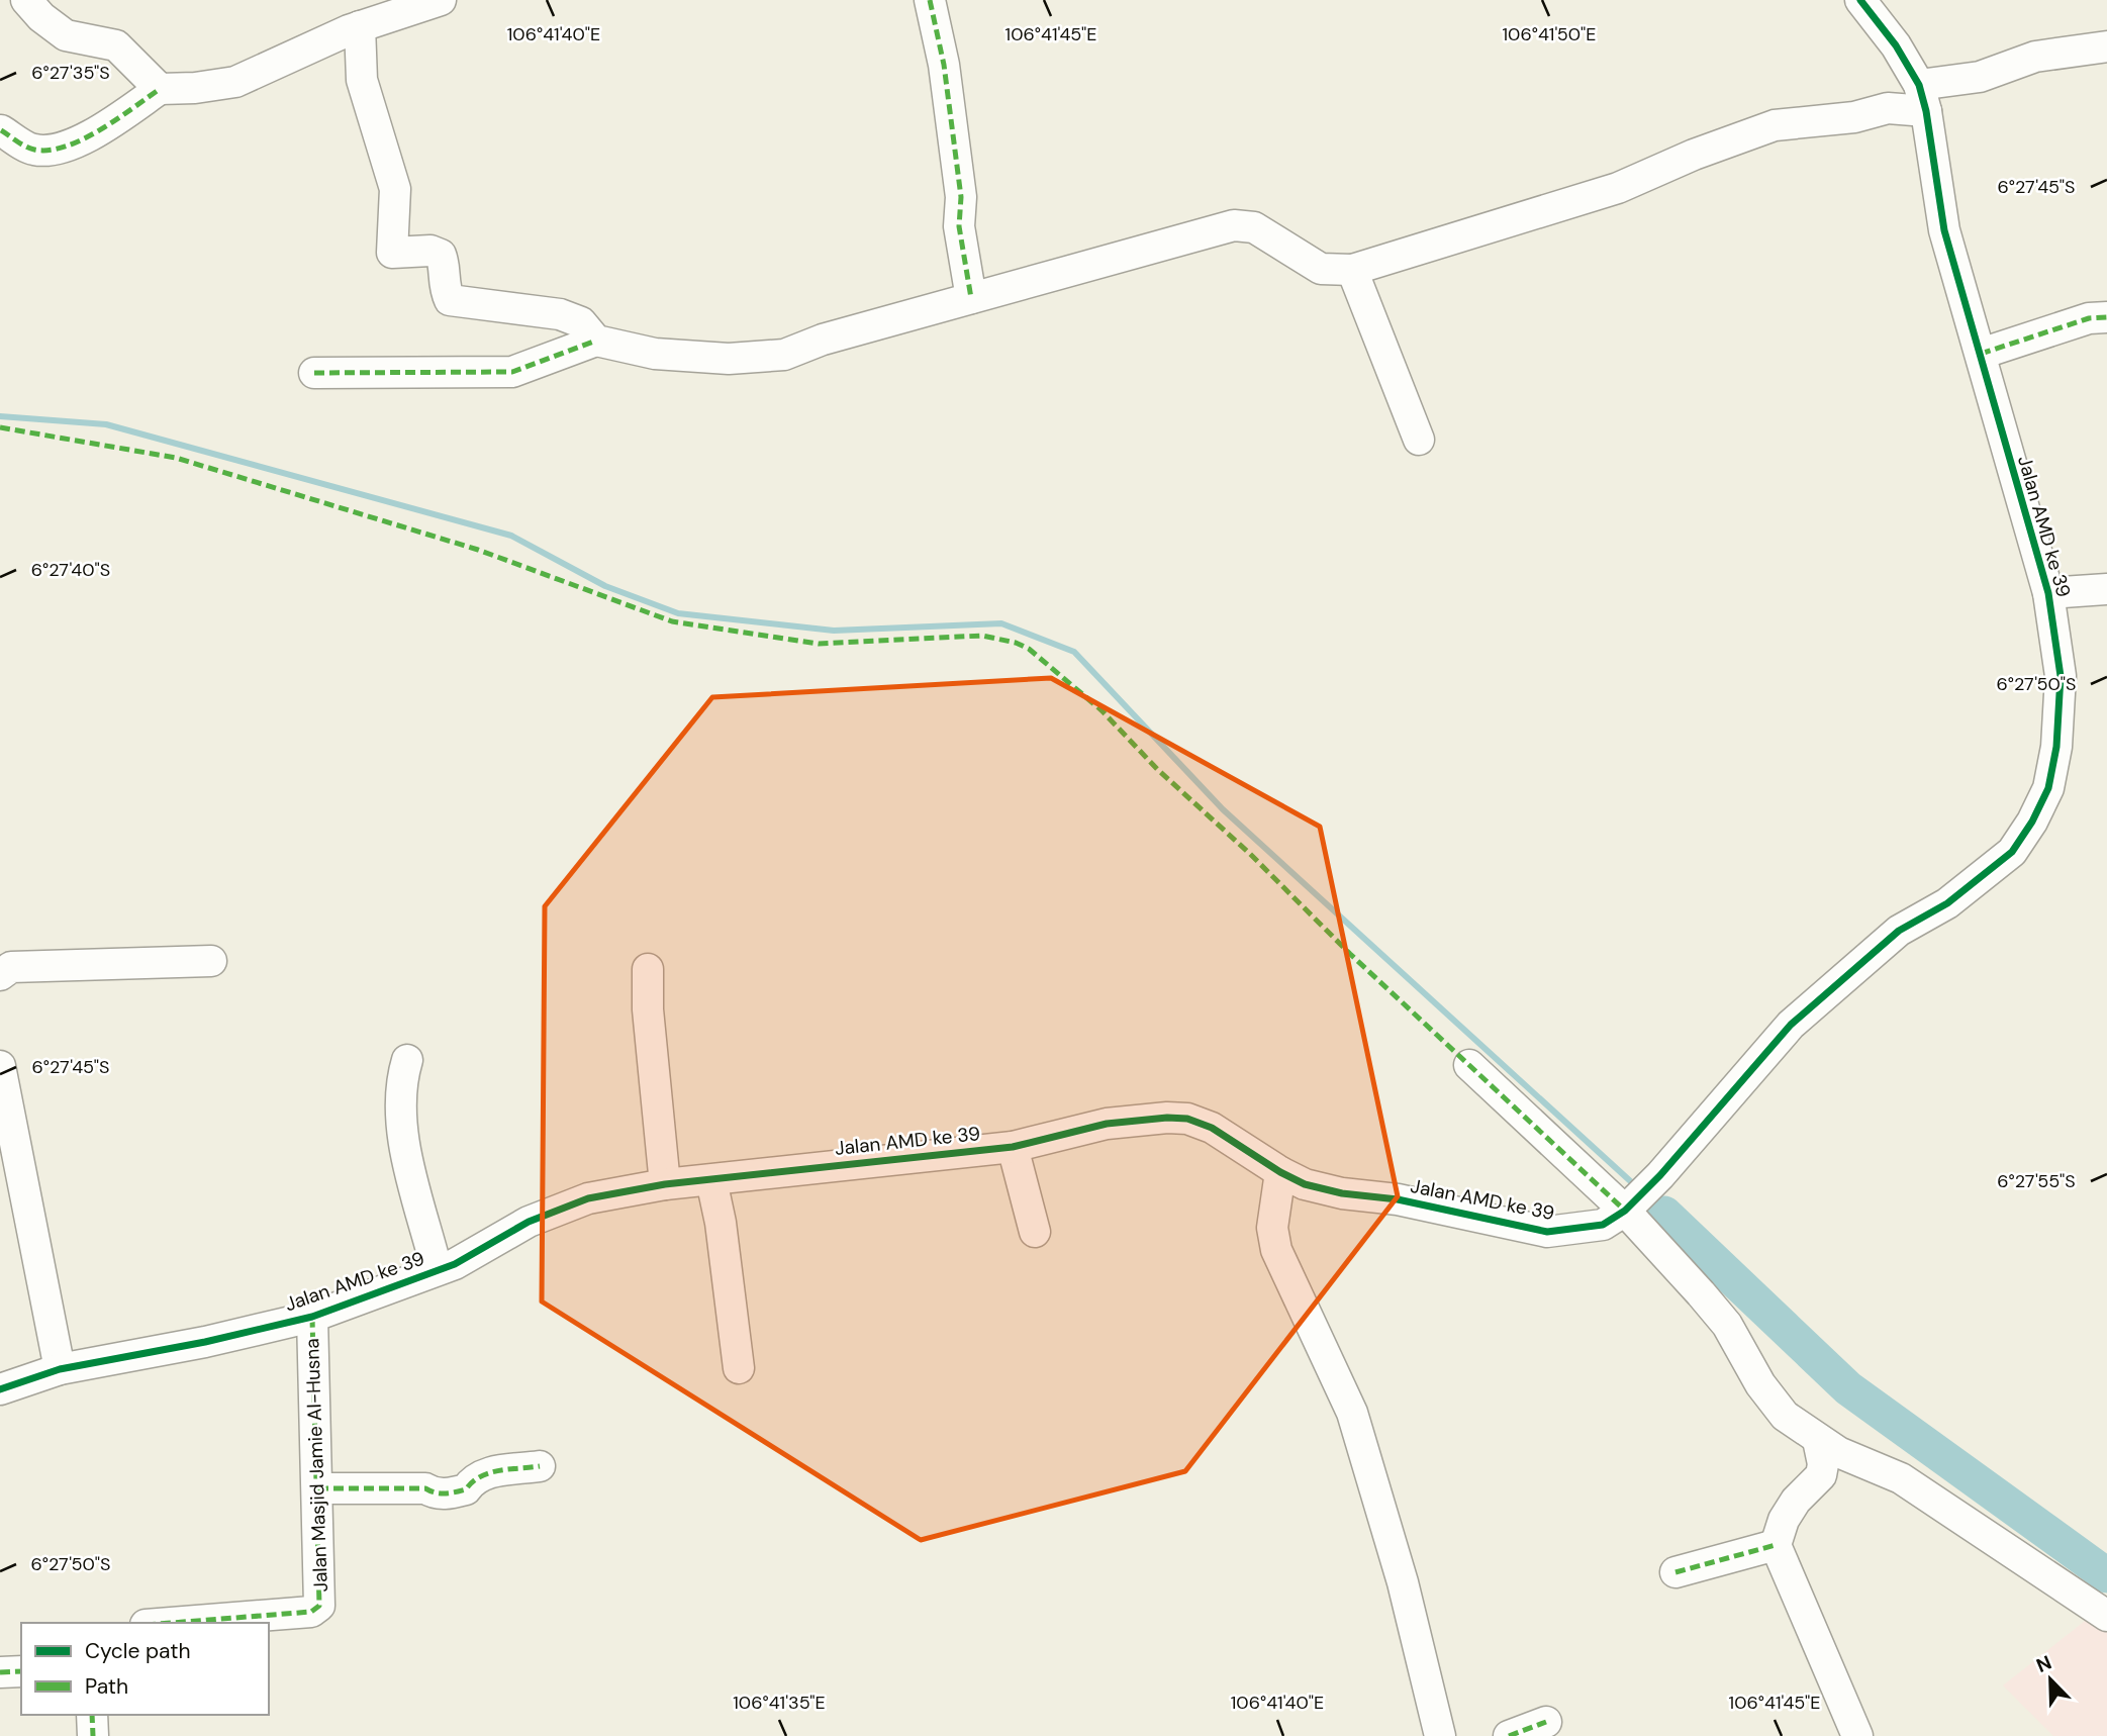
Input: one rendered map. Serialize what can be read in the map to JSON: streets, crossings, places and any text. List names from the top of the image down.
{
  "streets": {
    "street": ["Jalan AMD ke 39", "Jalan Masjid Jamie Al-Husna"]
  },
  "crossings": [
    ["Jalan AMD ke 39", "Jalan Masjid Jamie Al-Husna"]
  ],
  "legend": ["Cycle path", "Path"],
  "north": "top left",
  "coordinates": [
    "106°41'40\"E",
    "106°41'45\"E",
    "106°41'50\"E",
    "6°27'35\"S",
    "6°27'45\"S",
    "6°27'40\"S",
    "6°27'50\"S",
    "6°27'55\"S",
    "106°41'35\"E"
  ]
}
